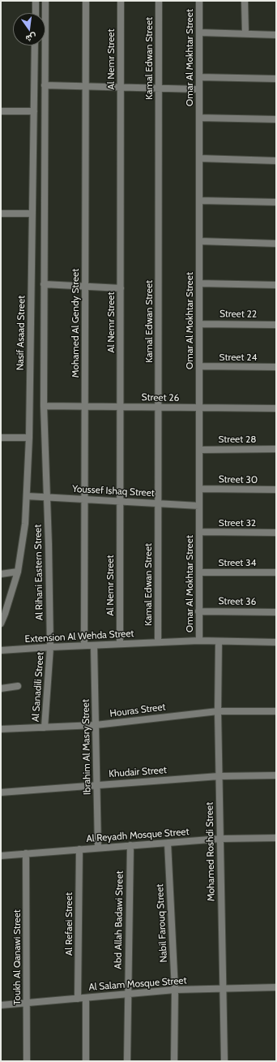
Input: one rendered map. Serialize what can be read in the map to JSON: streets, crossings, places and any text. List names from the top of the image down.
{
  "streets": {
    "street": [
      "Omar Al Mokhtar Street",
      "Kamal Edwan Street",
      "Al Nemr Street",
      "Street 22",
      "Mohamed Al Gendy Street",
      "Nasif Asaad Street",
      "Street 24",
      "Street 26",
      "Street 28",
      "Street 30",
      "Youssef Ishaq Street",
      "Street 32",
      "Street 34",
      "Al Rihani Eastern Street",
      "Street 36",
      "Extension Al Wehda Street",
      "Al Sanadili Street",
      "Houras Street",
      "Ibrahim Al Masry Street",
      "Khudair Street",
      "Al Reyadh Mosque Street",
      "Mohamed Roshdi Street",
      "Abd Allah Badawi Street",
      "Nabil Farouq Street",
      "Al Refaei Street",
      "Toukh Al Qanawi Street",
      "Al Salam Mosque Street"
    ]
  },
  "crossings": [
    ["Omar Al Mokhtar Street", "Street 22"],
    ["Omar Al Mokhtar Street", "Street 24"],
    ["Omar Al Mokhtar Street", "Street 26"],
    ["Omar Al Mokhtar Street", "Street 28"],
    ["Omar Al Mokhtar Street", "Street 30"],
    ["Omar Al Mokhtar Street", "Youssef Ishaq Street"],
    ["Omar Al Mokhtar Street", "Street 32"],
    ["Omar Al Mokhtar Street", "Street 34"],
    ["Omar Al Mokhtar Street", "Street 36"],
    ["Omar Al Mokhtar Street", "Extension Al Wehda Street"],
    ["Kamal Edwan Street", "Street 26"],
    ["Kamal Edwan Street", "Youssef Ishaq Street"],
    ["Kamal Edwan Street", "Extension Al Wehda Street"],
    ["Al Nemr Street", "Street 26"],
    ["Al Nemr Street", "Youssef Ishaq Street"],
    ["Al Nemr Street", "Extension Al Wehda Street"],
    ["Mohamed Al Gendy Street", "Street 26"],
    ["Mohamed Al Gendy Street", "Youssef Ishaq Street"],
    ["Mohamed Al Gendy Street", "Extension Al Wehda Street"],
    ["Nasif Asaad Street", "Youssef Ishaq Street"],
    ["Youssef Ishaq Street", "Al Rihani Eastern Street"],
    ["Al Rihani Eastern Street", "Extension Al Wehda Street"],
    ["Al Rihani Eastern Street", "Al Sanadili Street"],
    ["Extension Al Wehda Street", "Al Sanadili Street"],
    ["Extension Al Wehda Street", "Ibrahim Al Masry Street"],
    ["Extension Al Wehda Street", "Mohamed Roshdi Street"],
    ["Al Sanadili Street", "Houras Street"],
    ["Houras Street", "Ibrahim Al Masry Street"],
    ["Houras Street", "Mohamed Roshdi Street"],
    ["Ibrahim Al Masry Street", "Khudair Street"],
    ["Ibrahim Al Masry Street", "Al Reyadh Mosque Street"],
    ["Khudair Street", "Mohamed Roshdi Street"],
    ["Al Reyadh Mosque Street", "Mohamed Roshdi Street"],
    ["Al Reyadh Mosque Street", "Abd Allah Badawi Street"],
    ["Al Reyadh Mosque Street", "Nabil Farouq Street"],
    ["Al Reyadh Mosque Street", "Al Refaei Street"],
    ["Al Reyadh Mosque Street", "Toukh Al Qanawi Street"],
    ["Mohamed Roshdi Street", "Al Salam Mosque Street"],
    ["Abd Allah Badawi Street", "Al Salam Mosque Street"],
    ["Nabil Farouq Street", "Al Salam Mosque Street"],
    ["Al Refaei Street", "Al Salam Mosque Street"],
    ["Toukh Al Qanawi Street", "Al Salam Mosque Street"]
  ],
  "north": "bottom"
}
